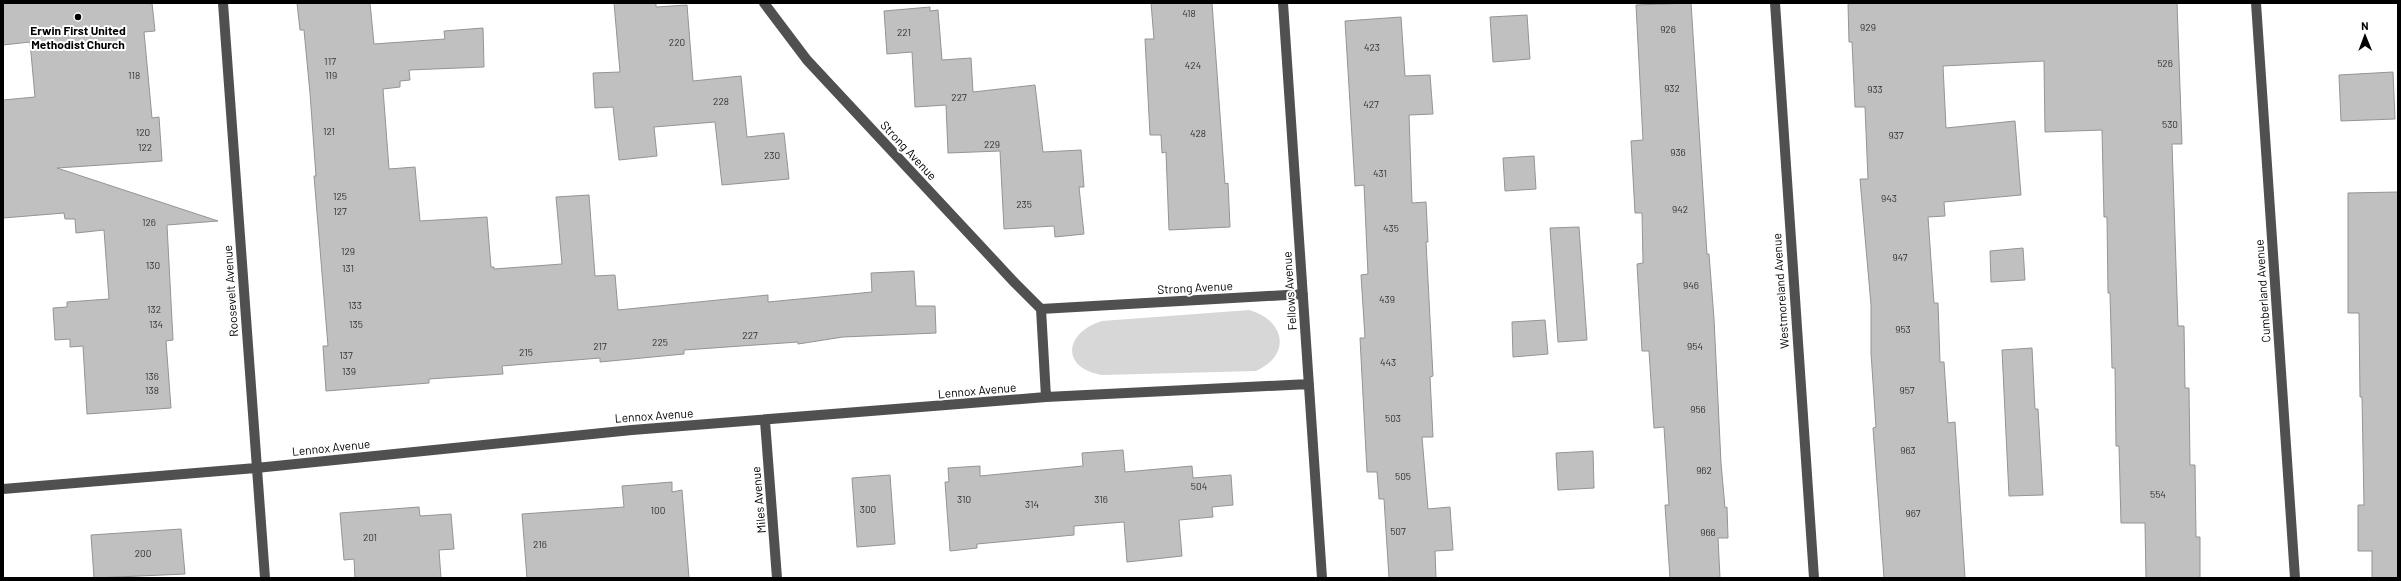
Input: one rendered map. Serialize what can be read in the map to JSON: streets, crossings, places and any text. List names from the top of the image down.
{
  "streets": {
    "street": [
      "Strong Avenue",
      "Roosevelt Avenue",
      "Fellows Avenue",
      "Westmoreland Avenue",
      "Cumberland Avenue",
      "Lennox Avenue",
      "Miles Avenue"
    ]
  },
  "crossings": [
    ["Strong Avenue", "Fellows Avenue"],
    ["Roosevelt Avenue", "Lennox Avenue"],
    ["Fellows Avenue", "Lennox Avenue"],
    ["Lennox Avenue", "Miles Avenue"]
  ],
  "places": ["Erwin First United Methodist Church"],
  "house_numbers": [
    "418",
    "929",
    "926",
    "221",
    "220",
    "423",
    "117",
    "526",
    "424",
    "118",
    "119",
    "932",
    "933",
    "227",
    "228",
    "427",
    "530",
    "121",
    "120",
    "428",
    "937",
    "229",
    "122",
    "936",
    "230",
    "431",
    "125",
    "943",
    "235",
    "942",
    "127",
    "126",
    "435",
    "129",
    "947",
    "130",
    "131",
    "946",
    "439",
    "133",
    "132",
    "134",
    "135",
    "953",
    "227",
    "225",
    "217",
    "954",
    "215",
    "137",
    "443",
    "139",
    "136",
    "138",
    "957",
    "956",
    "503",
    "963",
    "962",
    "505",
    "504",
    "554",
    "310",
    "316",
    "314",
    "300",
    "100",
    "967",
    "507",
    "966",
    "201",
    "216",
    "200"
  ],
  "north": "top"
}
